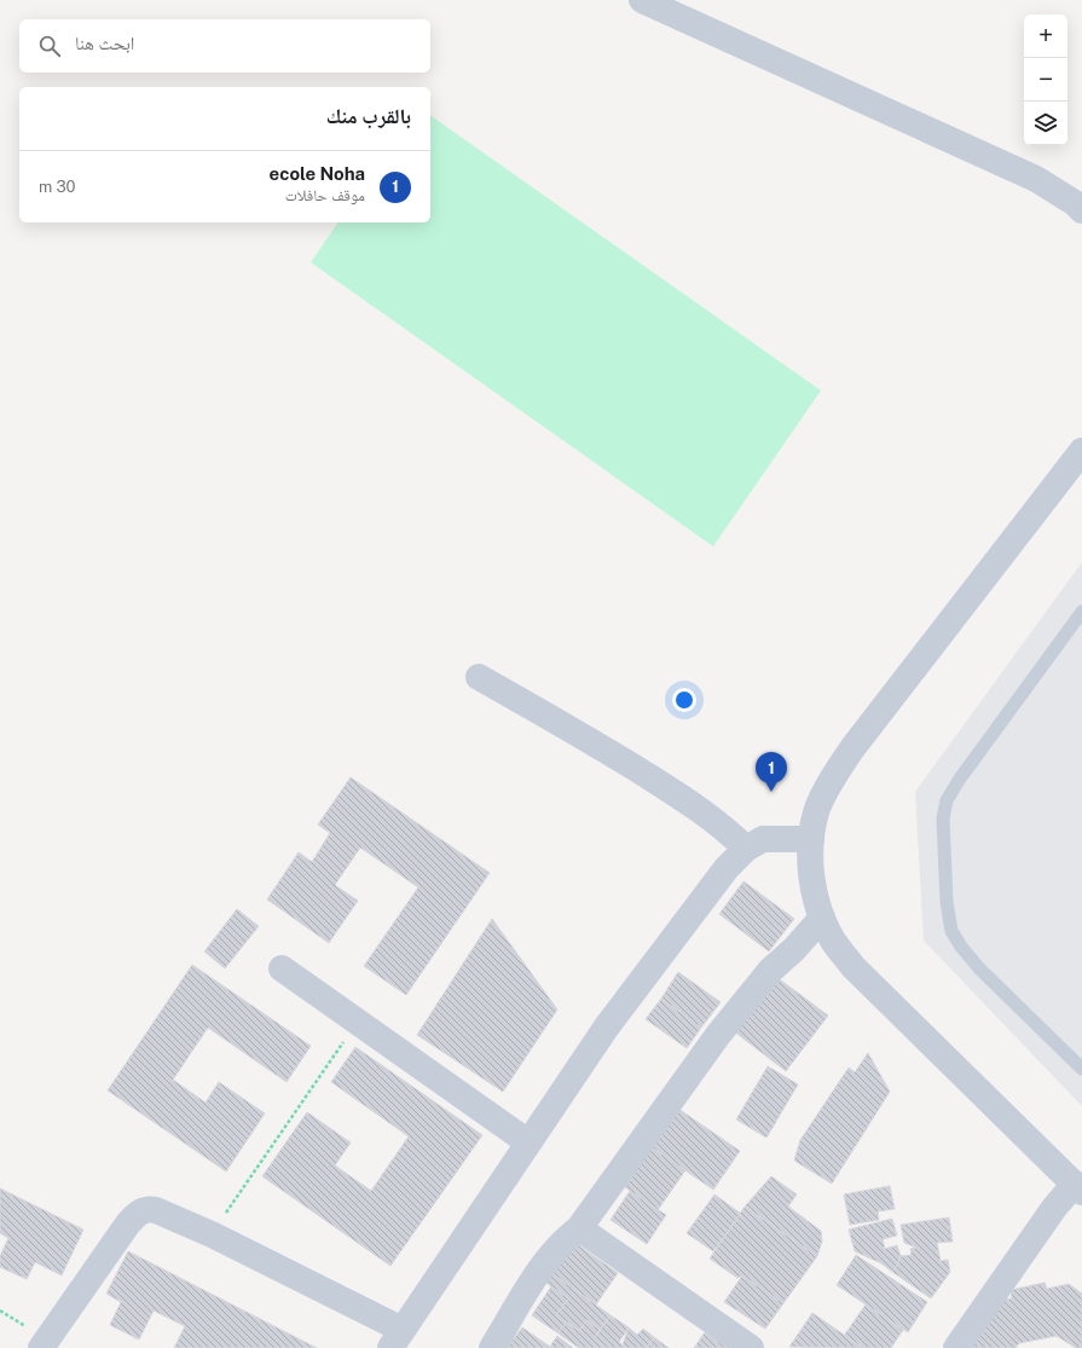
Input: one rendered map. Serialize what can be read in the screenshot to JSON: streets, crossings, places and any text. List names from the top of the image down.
{
  "page": {
    "map_buttons": ["+", "−"],
    "search": "ابحث هنا",
    "heading": "بالقرب منك",
    "list": [
      {
        "mark": "1",
        "name": "ecole Noha",
        "note": "موقف حافلات",
        "value": "30 m"
      }
    ],
    "pins": "1"
  }
}
